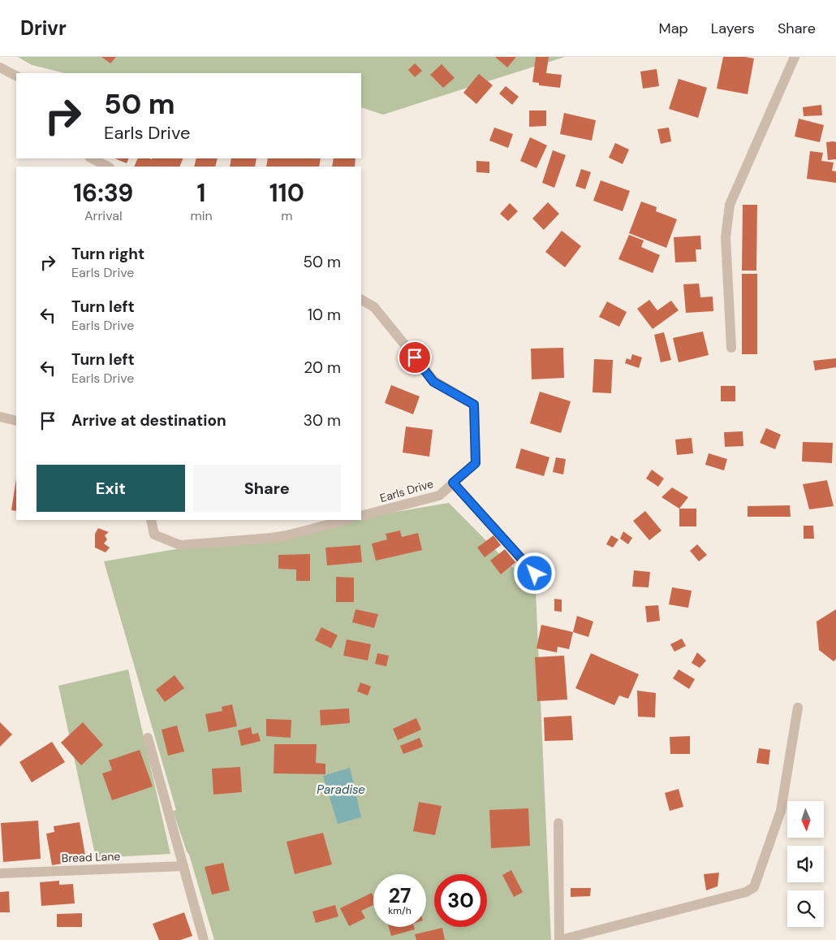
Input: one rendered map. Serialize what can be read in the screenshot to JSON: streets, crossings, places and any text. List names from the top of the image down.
{
  "streets": {
    "street": ["Earls Drive", "Bread Lane"]
  },
  "water": ["Paradise"],
  "north": "bottom",
  "page": {
    "header": "Drivr",
    "nav": ["Map", "Layers", "Share"],
    "turn": ["50 m", "Earls Drive"],
    "eta": [
      "16:39",
      "Arrival",
      "1",
      "min",
      "110",
      "m"
    ],
    "list": [
      {
        "name": "Turn right",
        "note": "Earls Drive",
        "value": "50 m"
      },
      {
        "name": "Turn left",
        "note": "Earls Drive",
        "value": "10 m"
      },
      {
        "name": "Turn left",
        "note": "Earls Drive",
        "value": "20 m"
      },
      {
        "name": "Arrive at destination",
        "value": "30 m"
      }
    ],
    "buttons": ["Exit", "Share"],
    "speed": "27 km/h",
    "limit": "30"
  }
}
